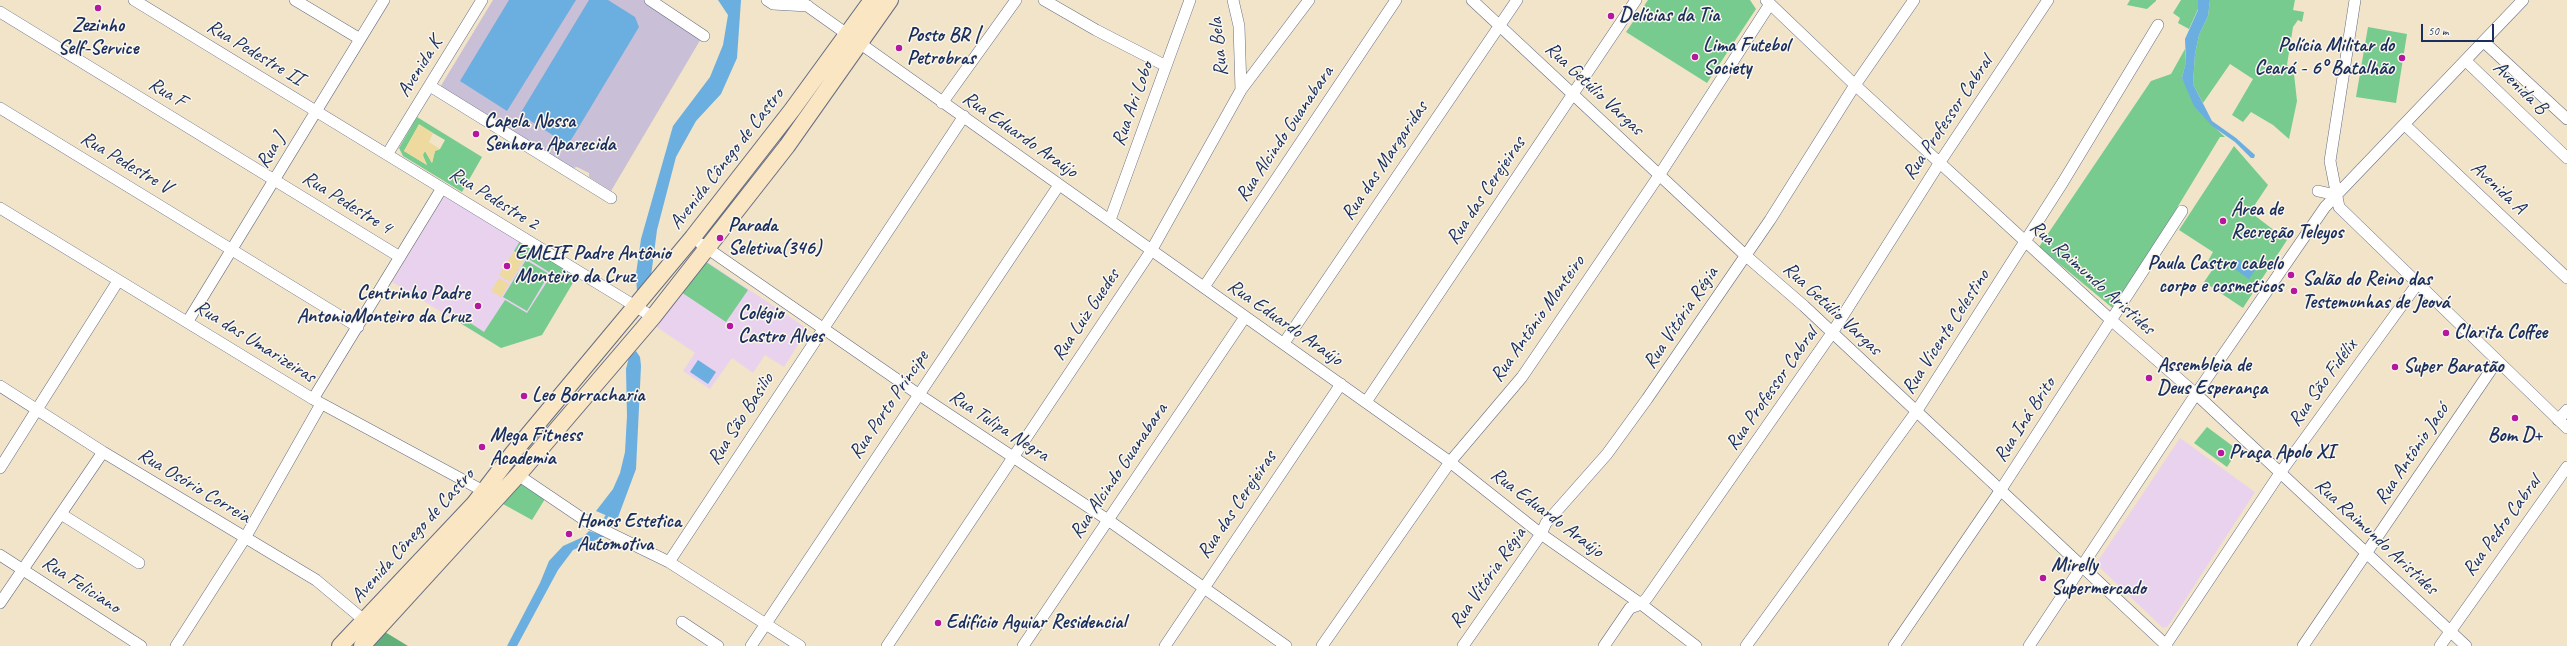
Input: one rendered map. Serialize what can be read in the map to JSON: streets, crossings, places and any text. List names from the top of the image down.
{
  "streets": {
    "main road": ["Avenida Cônego de Castro"],
    "street": [
      "Rua Bela",
      "Rua Pedestre II",
      "Avenida K",
      "Avenida B",
      "Rua Getúlio Vargas",
      "Rua F",
      "Rua Ari Lobo",
      "Rua Professor Cabral",
      "Rua Alcindo Guanabara",
      "Rua Eduardo Araújo",
      "Rua J",
      "Rua das Margaridas",
      "Rua Pedestre V",
      "Avenida A",
      "Rua das Cerejeiras",
      "Rua Pedestre 2",
      "Rua Pedestre 4",
      "Rua Raimundo Aristides",
      "Rua Luiz Guedes",
      "Rua Vitória Régia",
      "Rua Antônio Monteiro",
      "Rua Vicente Celestino",
      "Rua das Umarizeiras",
      "Rua São Fidélix",
      "Rua Porto Príncipe",
      "Rua São Basilio",
      "Rua Iná Brito",
      "Rua Tulipa Negra",
      "Rua Antônio Jacó",
      "Rua Osório Correia",
      "Rua Pedro Cabral",
      "Rua Feliciano"
    ]
  },
  "crossings": [
    ["Rua Bela", "Rua Luiz Guedes"],
    ["Rua Pedestre II", "Rua J"],
    ["Rua Pedestre II", "Rua Pedestre 2"],
    ["Avenida K", "Rua Pedestre 2"],
    ["Rua Getúlio Vargas", "Rua Professor Cabral"],
    ["Rua Getúlio Vargas", "Rua das Margaridas"],
    ["Rua Getúlio Vargas", "Rua das Cerejeiras"],
    ["Rua Getúlio Vargas", "Rua Vitória Régia"],
    ["Rua Getúlio Vargas", "Rua Antônio Monteiro"],
    ["Rua Getúlio Vargas", "Rua Vicente Celestino"],
    ["Rua Getúlio Vargas", "Rua São Fidélix"],
    ["Rua Getúlio Vargas", "Rua Iná Brito"],
    ["Rua F", "Rua J"],
    ["Rua F", "Rua Pedestre 4"],
    ["Rua Ari Lobo", "Rua Eduardo Araújo"],
    ["Rua Professor Cabral", "Rua Eduardo Araújo"],
    ["Rua Professor Cabral", "Rua Raimundo Aristides"],
    ["Rua Alcindo Guanabara", "Rua Eduardo Araújo"],
    ["Rua Alcindo Guanabara", "Rua Tulipa Negra"],
    ["Rua Eduardo Araújo", "Avenida Cônego de Castro"],
    ["Rua Eduardo Araújo", "Rua das Margaridas"],
    ["Rua Eduardo Araújo", "Rua das Cerejeiras"],
    ["Rua Eduardo Araújo", "Rua Luiz Guedes"],
    ["Rua Eduardo Araújo", "Rua Vitória Régia"],
    ["Rua Eduardo Araújo", "Rua Antônio Monteiro"],
    ["Rua Eduardo Araújo", "Rua Porto Príncipe"],
    ["Rua Eduardo Araújo", "Rua São Basilio"],
    ["Rua J", "Rua Pedestre V"],
    ["Rua J", "Rua Pedestre 2"],
    ["Rua J", "Rua Pedestre 4"],
    ["Rua J", "Rua das Umarizeiras"],
    ["Avenida Cônego de Castro", "Rua Pedestre 2"],
    ["Avenida Cônego de Castro", "Rua das Umarizeiras"],
    ["Avenida Cônego de Castro", "Rua Tulipa Negra"],
    ["Avenida Cônego de Castro", "Rua Osório Correia"],
    ["Rua das Cerejeiras", "Rua Tulipa Negra"],
    ["Rua Raimundo Aristides", "Rua Vitória Régia"],
    ["Rua Raimundo Aristides", "Rua Antônio Monteiro"],
    ["Rua Raimundo Aristides", "Rua Vicente Celestino"],
    ["Rua Raimundo Aristides", "Rua São Fidélix"],
    ["Rua Raimundo Aristides", "Rua Iná Brito"],
    ["Rua Raimundo Aristides", "Rua Antônio Jacó"],
    ["Rua Raimundo Aristides", "Rua Pedro Cabral"],
    ["Rua Luiz Guedes", "Rua Tulipa Negra"],
    ["Rua Porto Príncipe", "Rua Tulipa Negra"],
    ["Rua São Basilio", "Rua Tulipa Negra"]
  ],
  "places": [
    "Zezinho Self-Service",
    "Delícias da Tia",
    "Posto BR | Petrobras",
    "Lima Futebol Society",
    "Polícia Militar do Ceará - 6° Batalhão",
    "Capela Nossa Senhora Aparecida",
    "Área de Recreção Teleyos",
    "Parada Seletiva(346)",
    "EMEIF Padre Antônio Monteiro da Cruz",
    "Paula Castro cabelo corpo e cosmeticos",
    "Salão do Reino das Testemunhas de Jeová",
    "Centrinho Padre AntonioMonteiro da Cruz",
    "Colégio Castro Alves",
    "Clarita Coffee",
    "Super Baratão",
    "Assembleia de Deus Esperança",
    "Leo Borracharia",
    "Bom D+",
    "Mega Fitness Academia",
    "Praça Apolo XI",
    "Honos Estetica Automotiva",
    "Mirelly Supermercado",
    "Edifício Aguiar Residencial"
  ],
  "scale_bar": "50 m"
}
